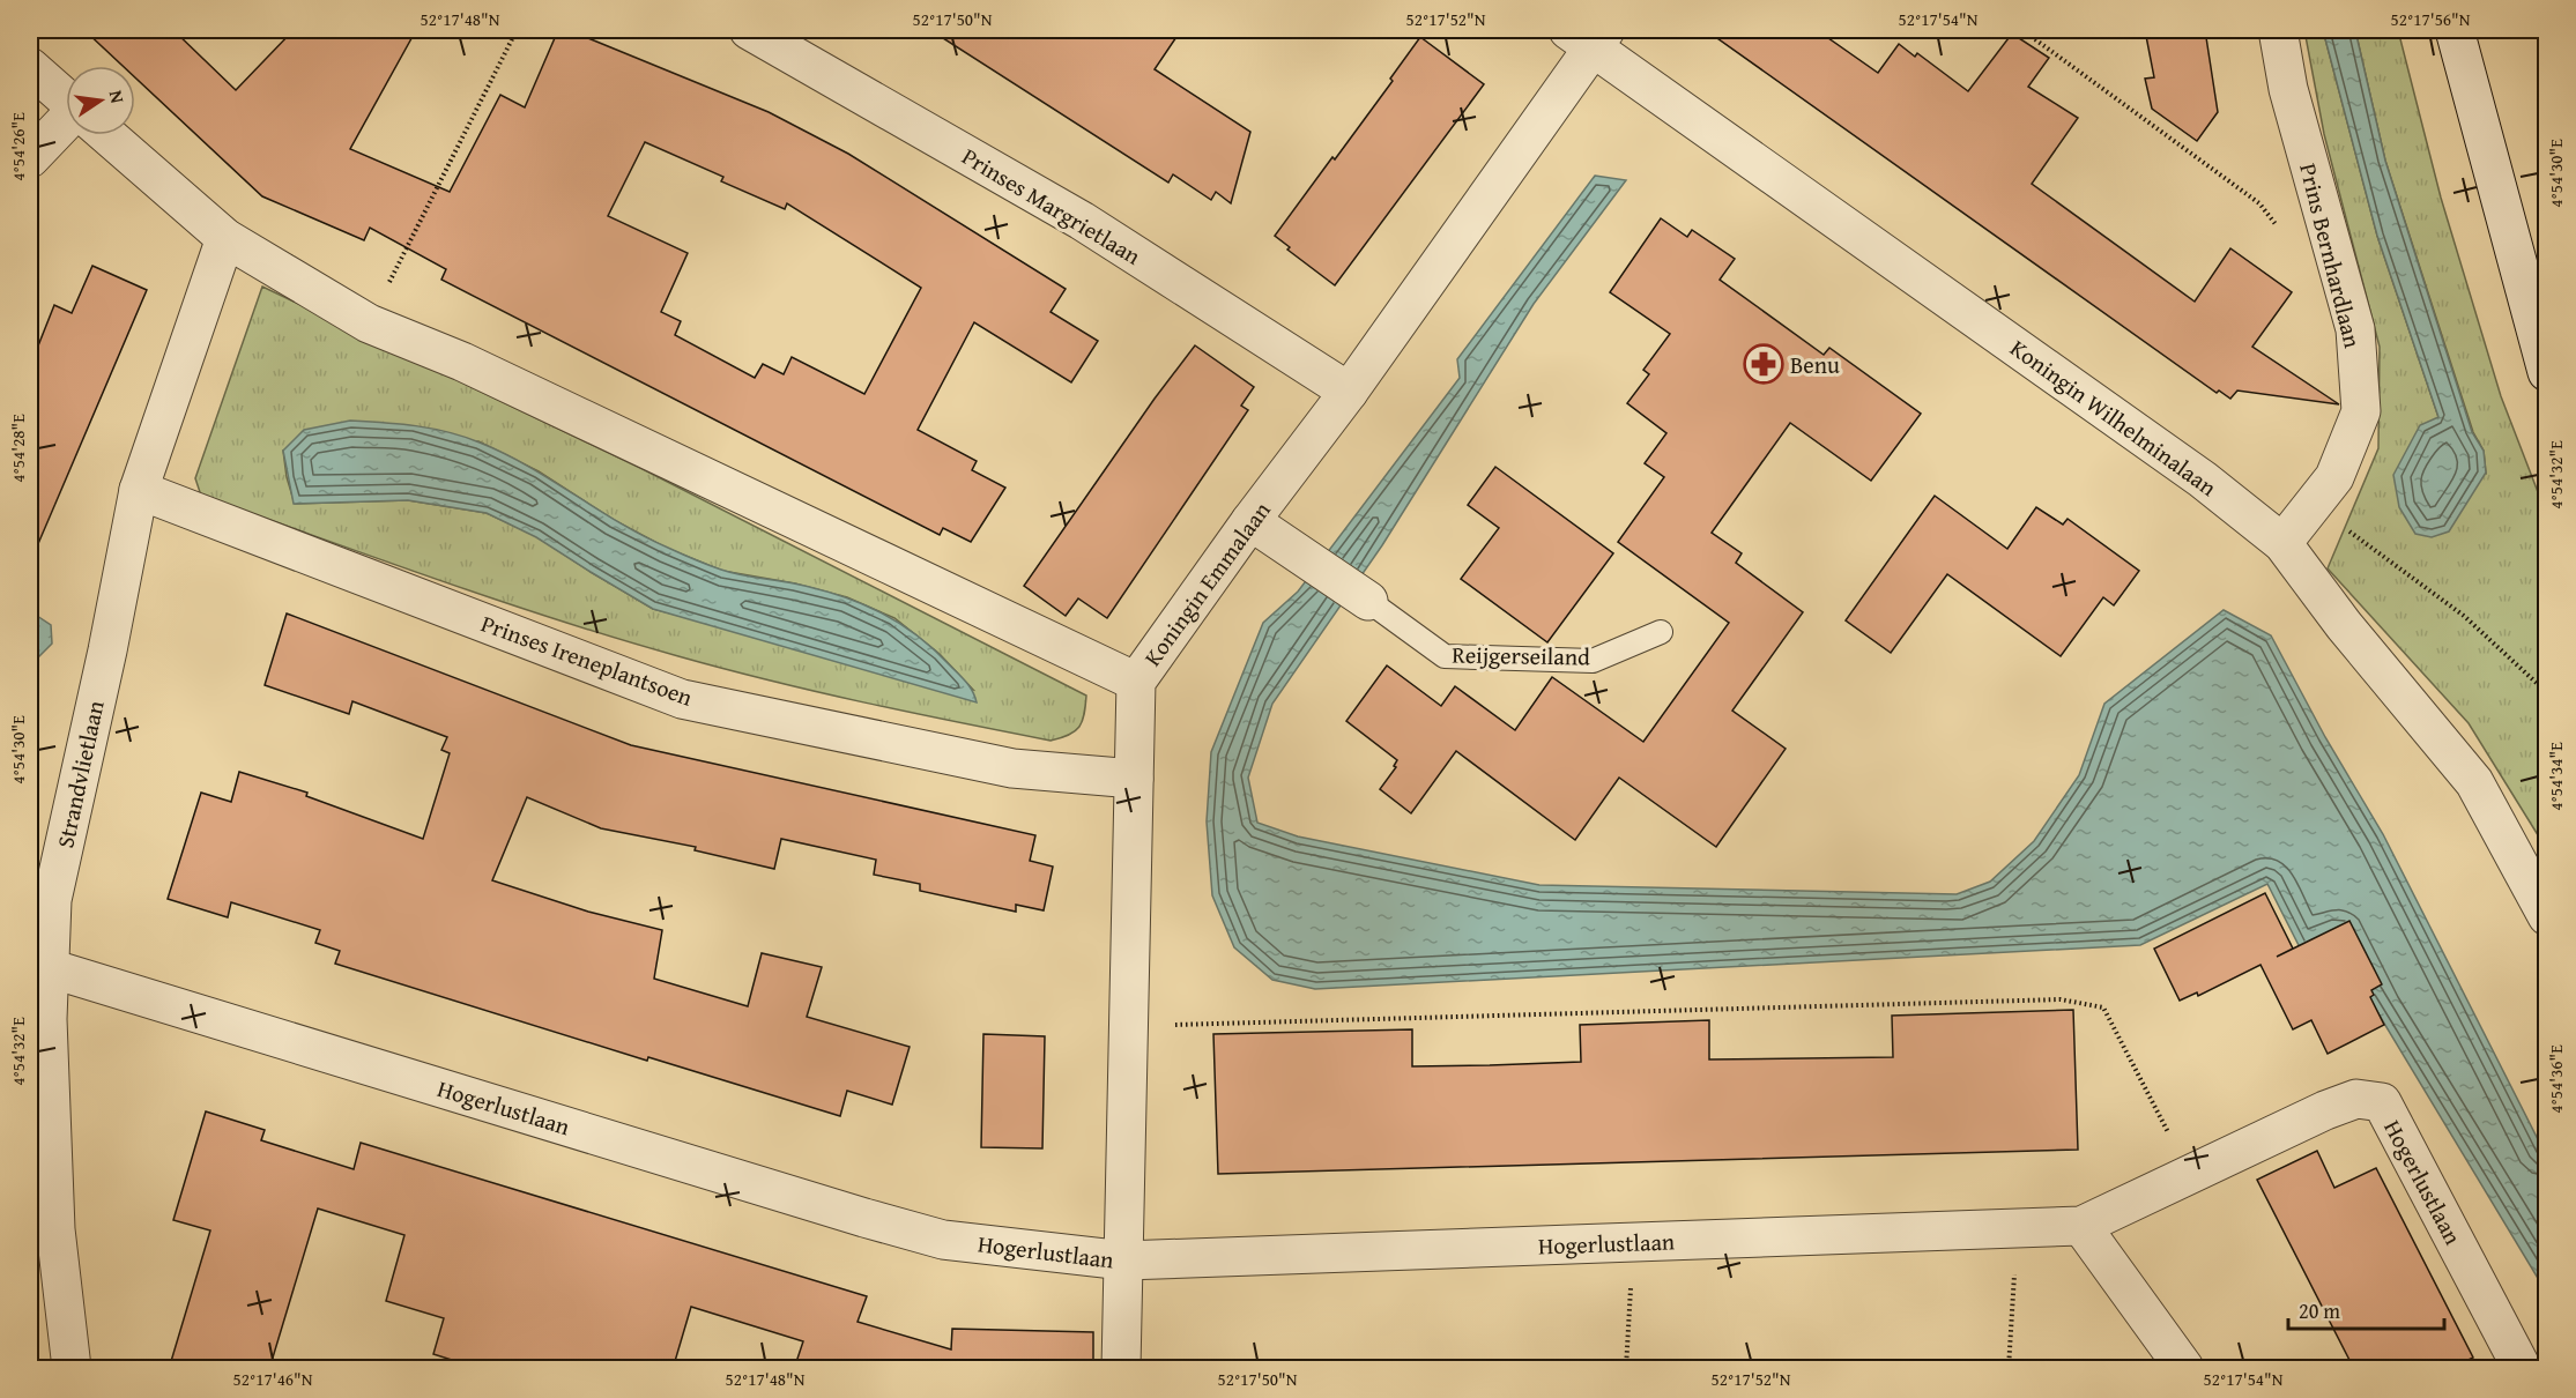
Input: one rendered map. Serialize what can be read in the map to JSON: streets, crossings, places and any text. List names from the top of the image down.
{
  "streets": {
    "street": [
      "Prinses Margrietlaan",
      "Prins Bernhardlaan",
      "Koningin Wilhelminalaan",
      "Koningin Emmalaan",
      "Reijgerseiland",
      "Prinses Ireneplantsoen",
      "Strandvlietlaan",
      "Hogerlustlaan"
    ]
  },
  "crossings": [
    ["Prinses Margrietlaan", "Koningin Emmalaan"],
    ["Prins Bernhardlaan", "Koningin Wilhelminalaan"],
    ["Koningin Wilhelminalaan", "Koningin Emmalaan"],
    ["Koningin Emmalaan", "Reijgerseiland"],
    ["Koningin Emmalaan", "Prinses Ireneplantsoen"],
    ["Koningin Emmalaan", "Hogerlustlaan"],
    ["Prinses Ireneplantsoen", "Strandvlietlaan"],
    ["Strandvlietlaan", "Hogerlustlaan"]
  ],
  "places": {
    "pharmacy": ["Benu"]
  },
  "scale_bar": "20 m",
  "north": "right",
  "coordinates": [
    "52°17'48\"N",
    "52°17'50\"N",
    "52°17'52\"N",
    "52°17'54\"N",
    "52°17'56\"N",
    "4°54'26\"E",
    "4°54'30\"E",
    "4°54'28\"E",
    "4°54'32\"E",
    "4°54'34\"E",
    "4°54'36\"E",
    "52°17'46\"N"
  ]
}
